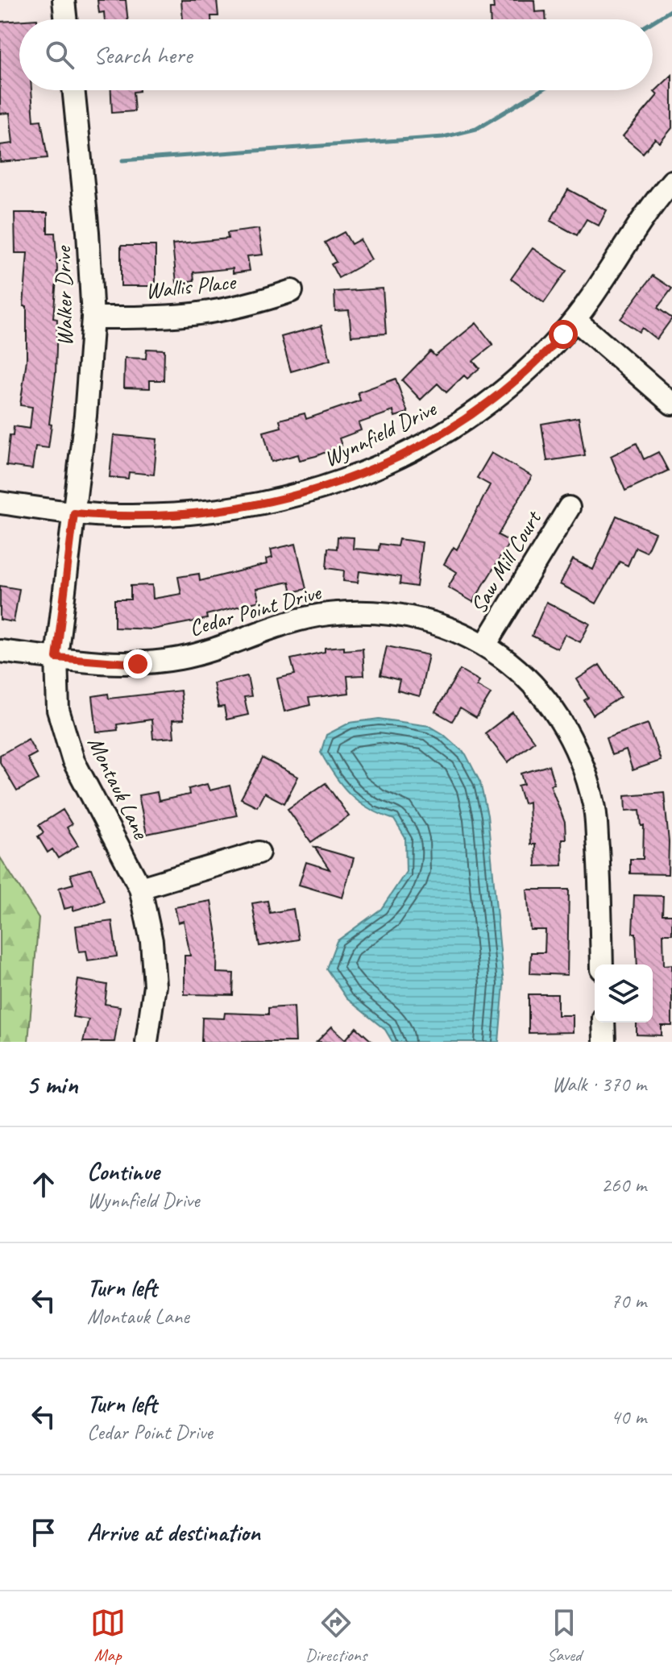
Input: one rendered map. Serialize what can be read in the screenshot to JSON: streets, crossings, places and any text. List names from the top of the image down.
{
  "streets": {
    "street": [
      "Wallis Place",
      "Walker Drive",
      "Wynnfield Drive",
      "Saw Mill Court",
      "Cedar Point Drive",
      "Montauk Lane"
    ]
  },
  "crossings": [
    ["Wallis Place", "Walker Drive"],
    ["Walker Drive", "Wynnfield Drive"],
    ["Walker Drive", "Montauk Lane"],
    ["Wynnfield Drive", "Montauk Lane"],
    ["Saw Mill Court", "Cedar Point Drive"],
    ["Cedar Point Drive", "Montauk Lane"]
  ],
  "page": {
    "search": "Search here",
    "heading": ["5 min", "Walk · 370 m"],
    "list": [
      ["Continue", "Wynnfield Drive", "260 m"],
      ["Turn left", "Montauk Lane", "70 m"],
      ["Turn left", "Cedar Point Drive", "40 m"],
      "Arrive at destination"
    ],
    "nav": ["Map", "Directions", "Saved"]
  }
}
